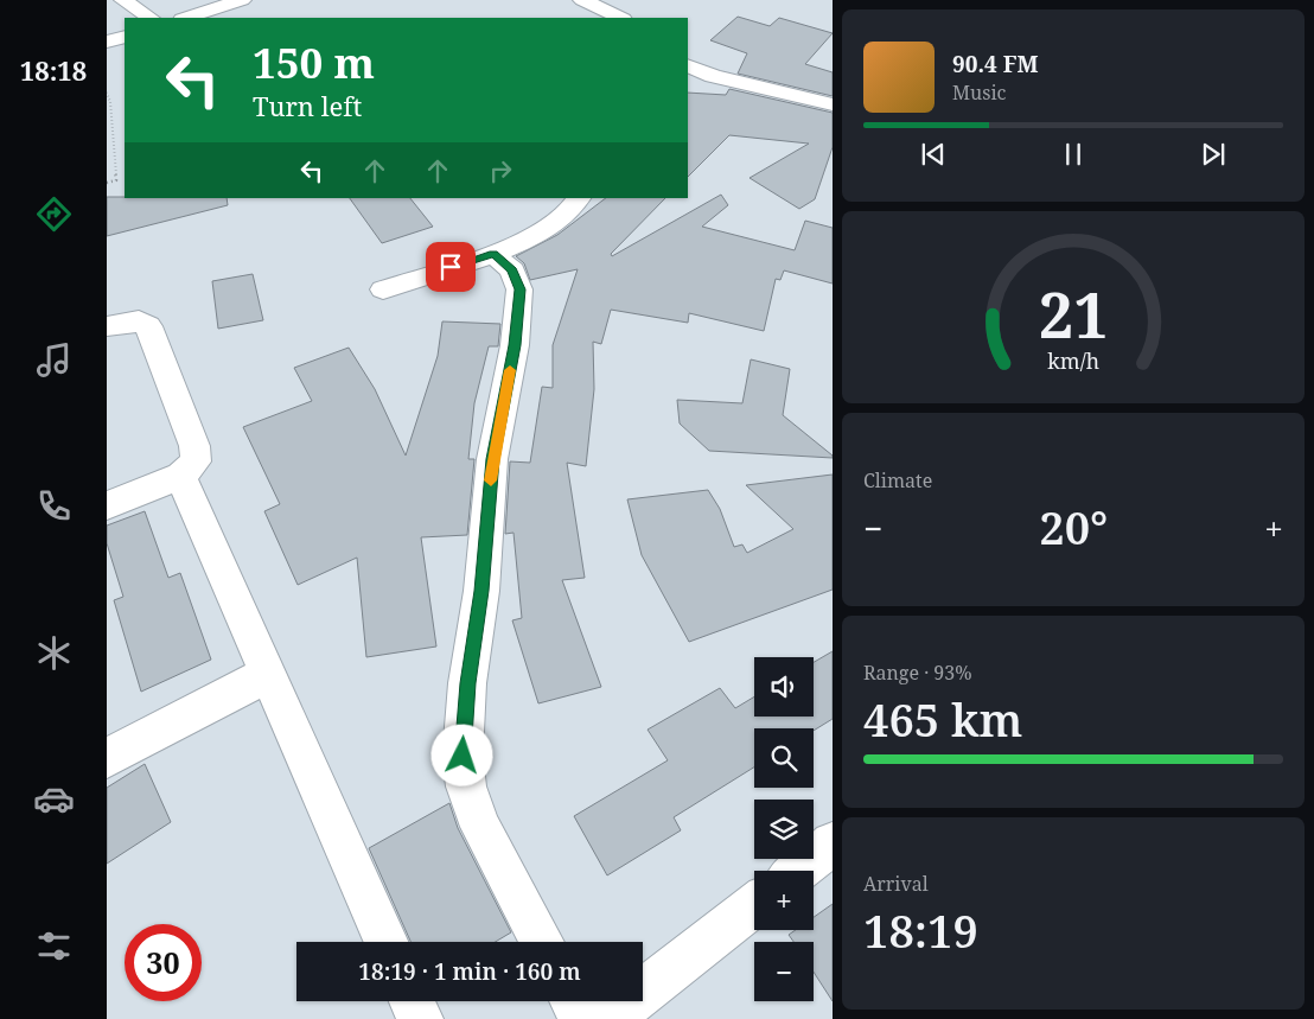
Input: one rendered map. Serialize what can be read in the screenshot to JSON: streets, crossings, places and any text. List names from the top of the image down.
{
  "page": {
    "tabs": "18:18",
    "turn": ["150 m", "Turn left"],
    "song": ["90.4 FM", "Music"],
    "tile": [
      "Climate",
      ["Range · 93%", "465 km"],
      ["Arrival", "18:19"]
    ],
    "heat": ["−", "20°", "+"],
    "map_buttons": ["+", "−"],
    "limit": "30",
    "trip": "18:19 · 1 min · 160 m",
    "gauge": ["21", "km/h"]
  }
}
